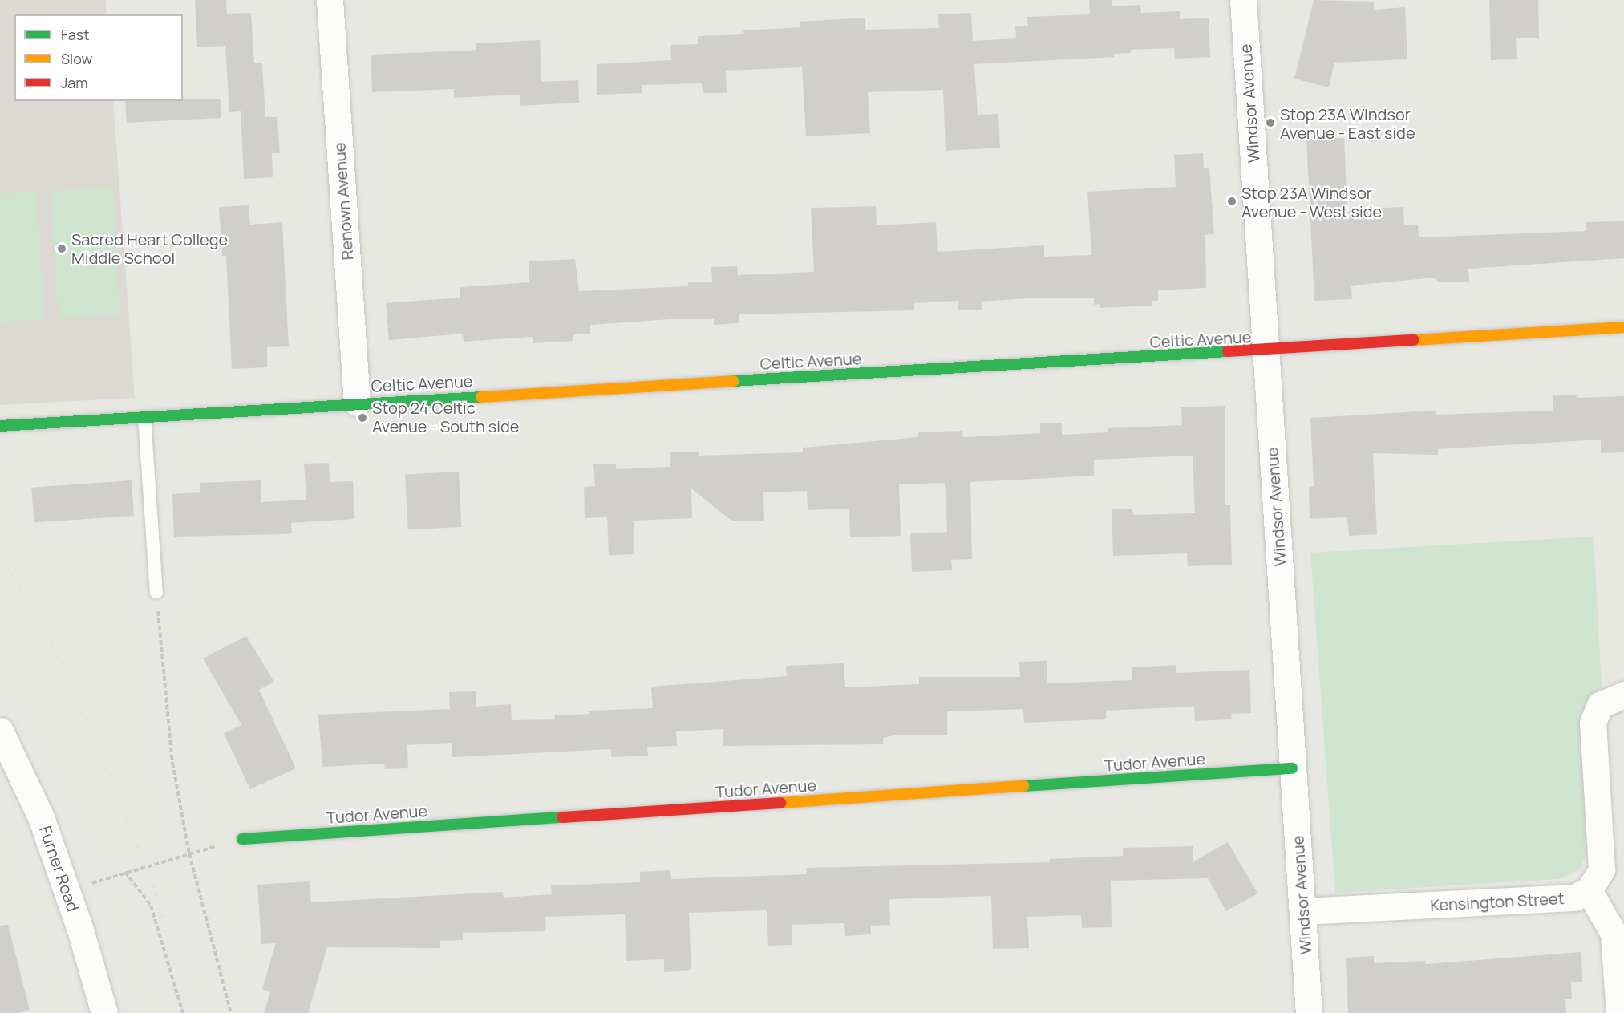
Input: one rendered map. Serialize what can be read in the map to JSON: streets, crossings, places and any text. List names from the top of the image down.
{
  "streets": {
    "street": [
      "Windsor Avenue",
      "Renown Avenue",
      "Celtic Avenue",
      "Tudor Avenue",
      "Furner Road",
      "Kensington Street"
    ]
  },
  "crossings": [
    ["Windsor Avenue", "Celtic Avenue"],
    ["Windsor Avenue", "Tudor Avenue"],
    ["Windsor Avenue", "Kensington Street"],
    ["Renown Avenue", "Celtic Avenue"]
  ],
  "places": [
    "Stop 23A Windsor Avenue - East side",
    "Stop 23A Windsor Avenue - West side",
    "Sacred Heart College Middle School",
    "Stop 24 Celtic Avenue - South side"
  ],
  "legend": ["Fast", "Slow", "Jam"]
}
